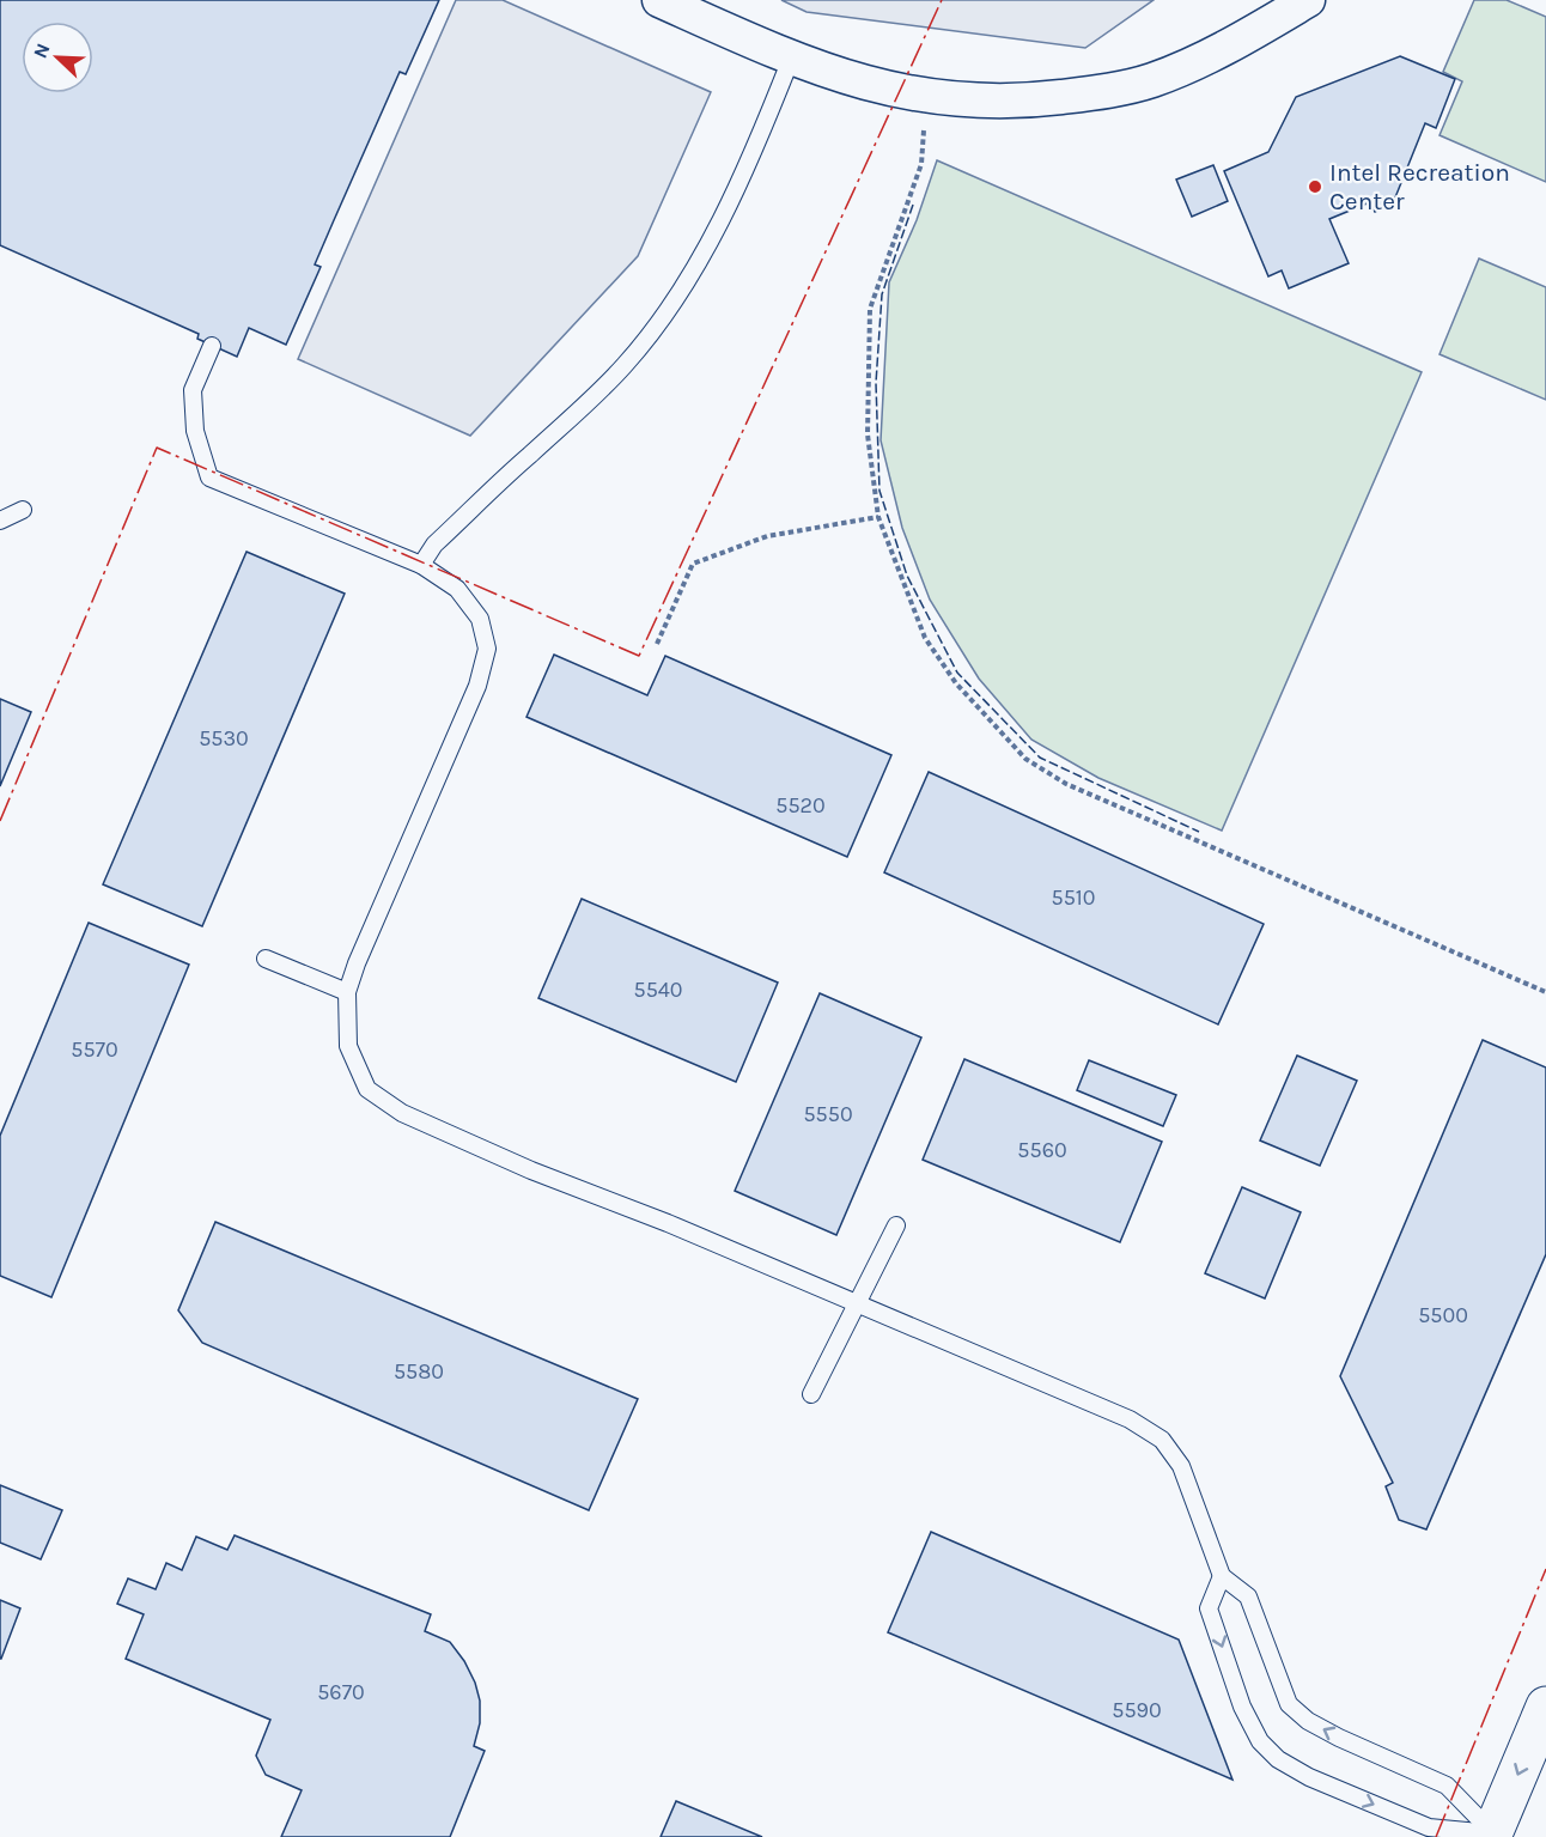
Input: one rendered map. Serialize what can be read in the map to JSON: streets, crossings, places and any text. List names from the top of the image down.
{
  "places": ["Intel Recreation Center"],
  "house_numbers": [
    "5530",
    "5520",
    "5510",
    "5540",
    "5570",
    "5550",
    "5560",
    "5500",
    "5580",
    "5670",
    "5590"
  ],
  "north": "top left"
}
